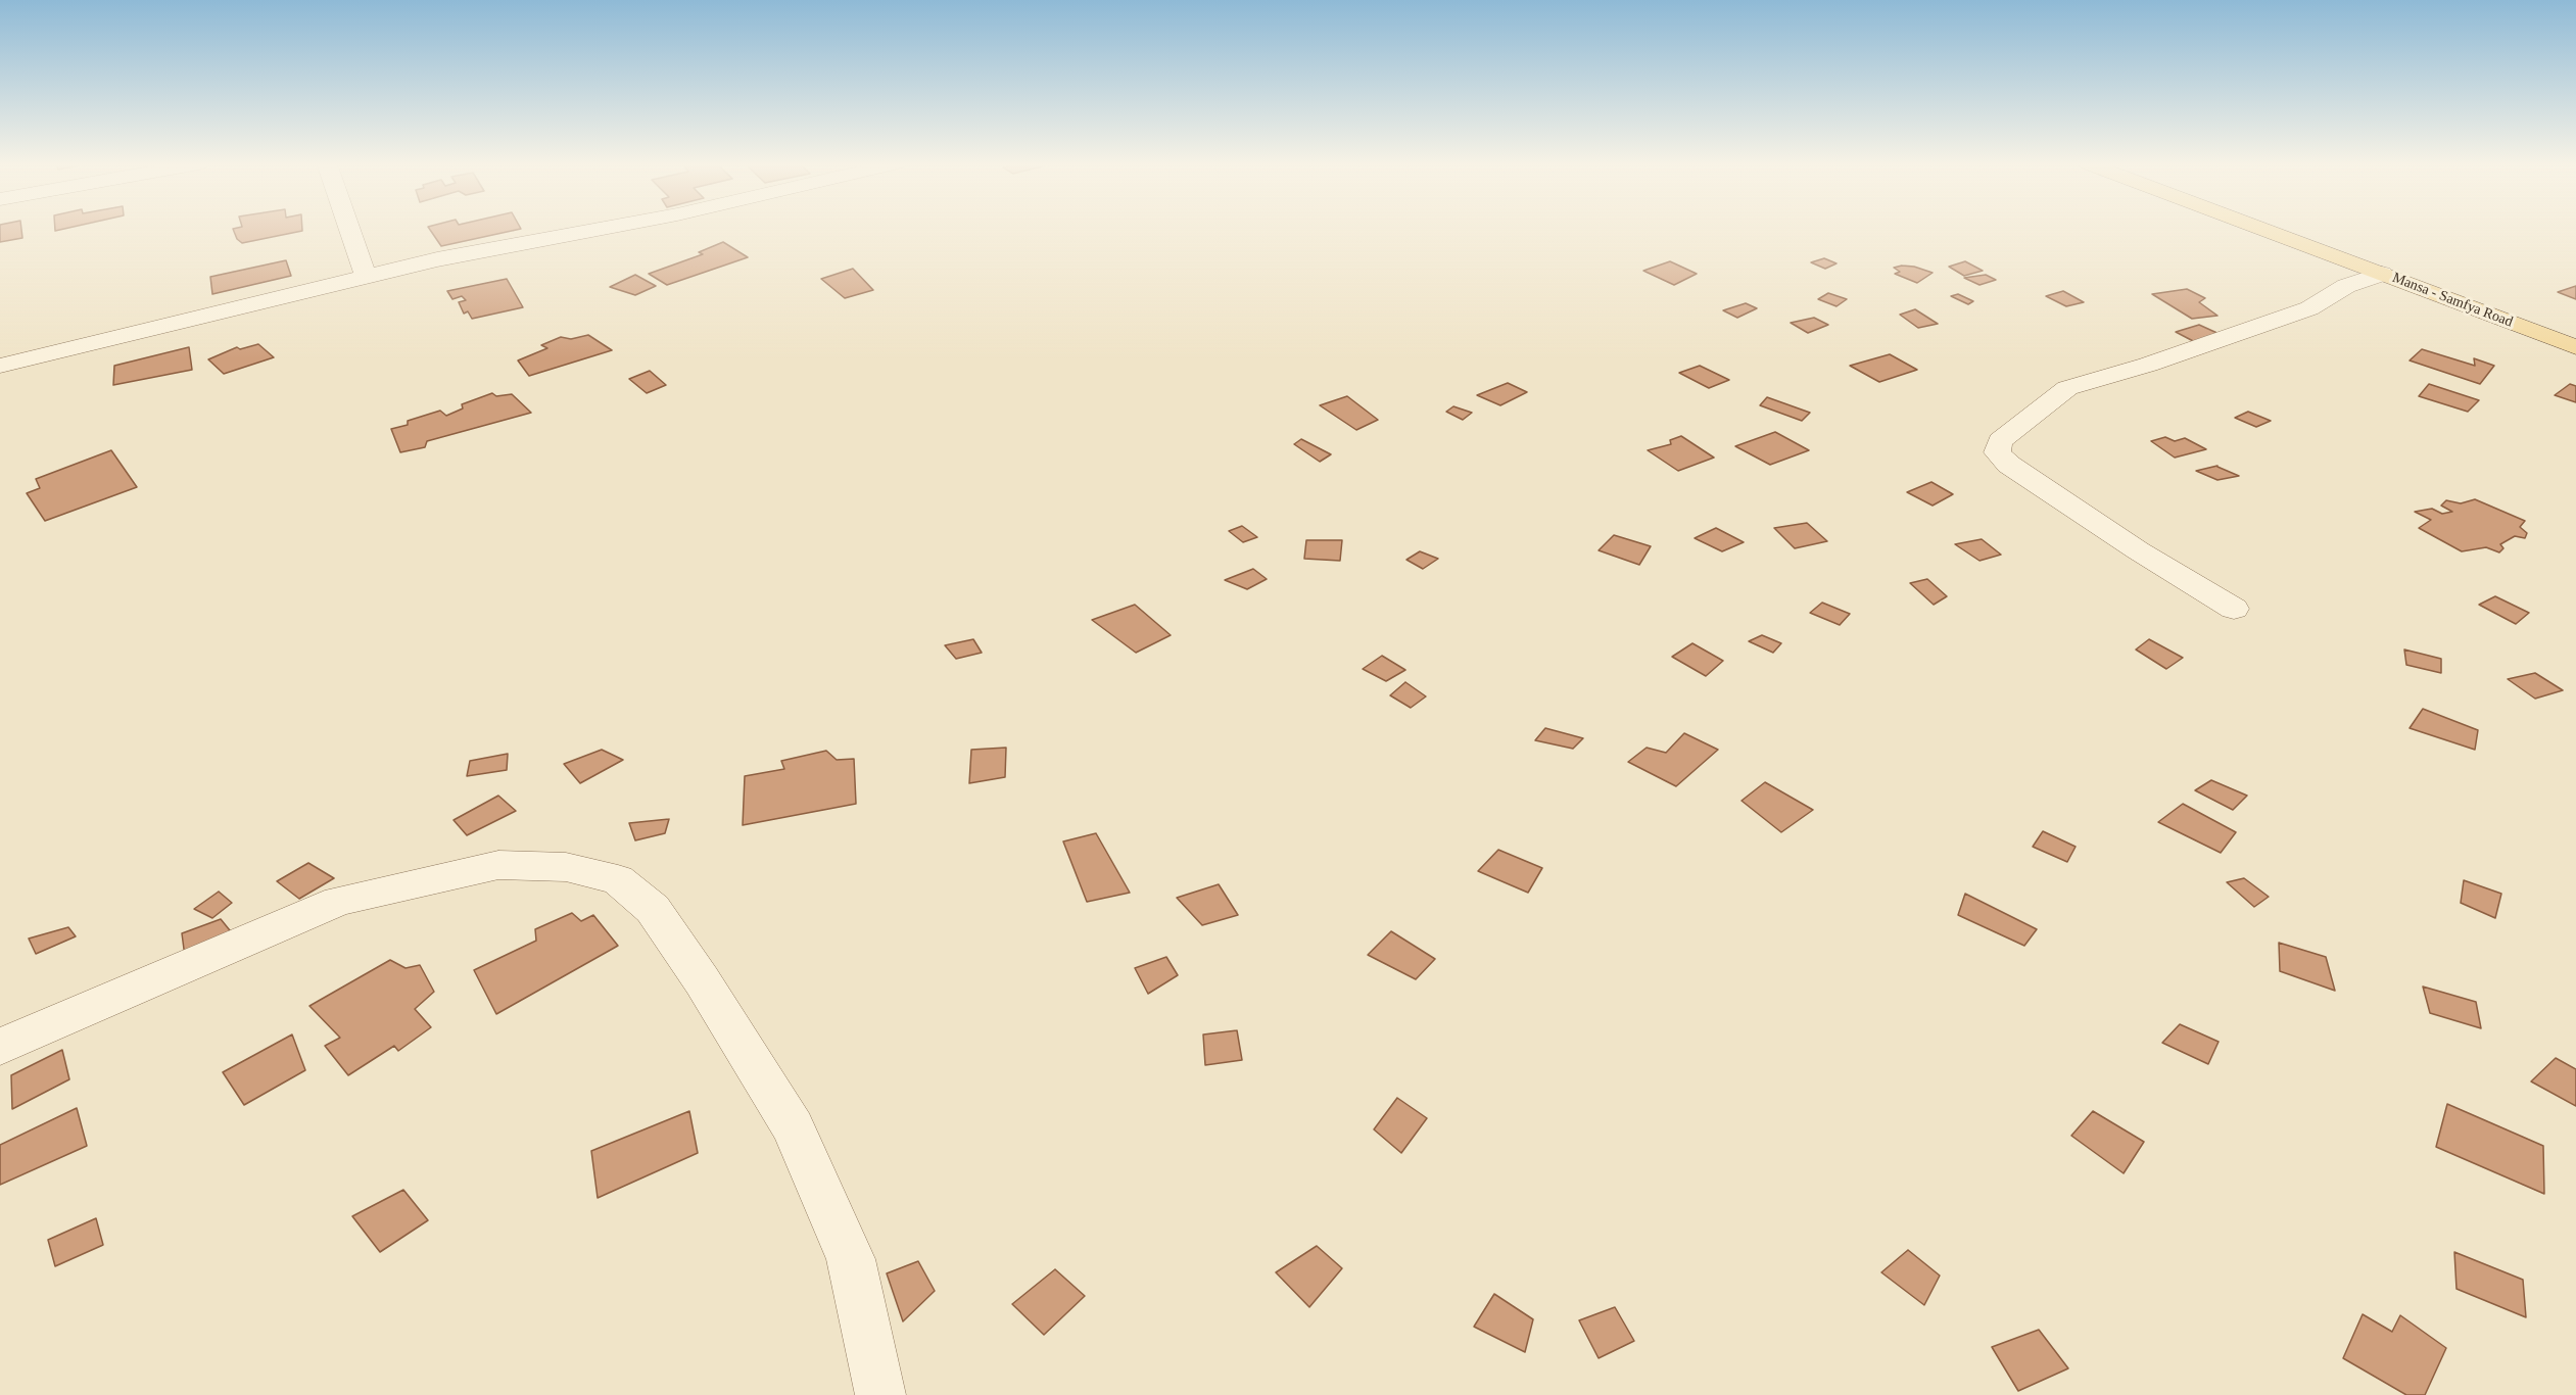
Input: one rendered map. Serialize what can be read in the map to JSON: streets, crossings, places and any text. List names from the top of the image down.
{
  "streets": {
    "main road": ["Mansa - Samfya Road"]
  }
}
